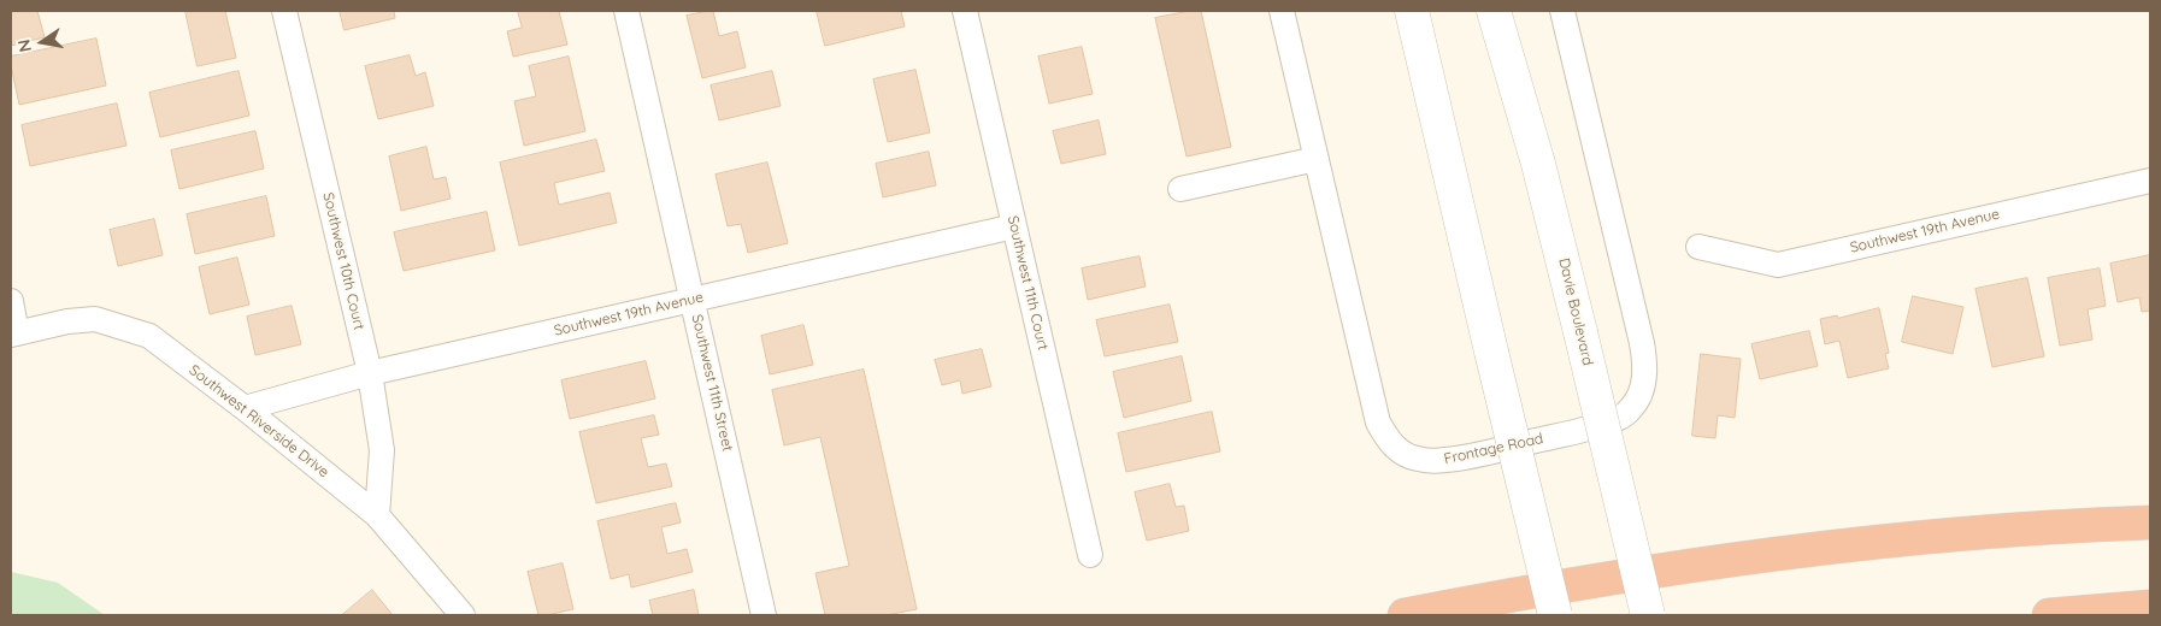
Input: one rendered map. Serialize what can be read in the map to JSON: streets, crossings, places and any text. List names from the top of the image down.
{
  "streets": {
    "main road": ["Davie Boulevard"],
    "street": [
      "Southwest 19th Avenue",
      "Southwest 10th Court",
      "Southwest 11th Court",
      "Southwest 11th Street",
      "Southwest Riverside Drive",
      "Frontage Road"
    ]
  },
  "crossings": [
    ["Southwest 19th Avenue", "Southwest 10th Court"],
    ["Southwest 19th Avenue", "Southwest 11th Court"],
    ["Southwest 19th Avenue", "Southwest 11th Street"],
    ["Southwest 19th Avenue", "Southwest Riverside Drive"],
    ["Southwest 10th Court", "Southwest Riverside Drive"]
  ],
  "north": "left"
}
